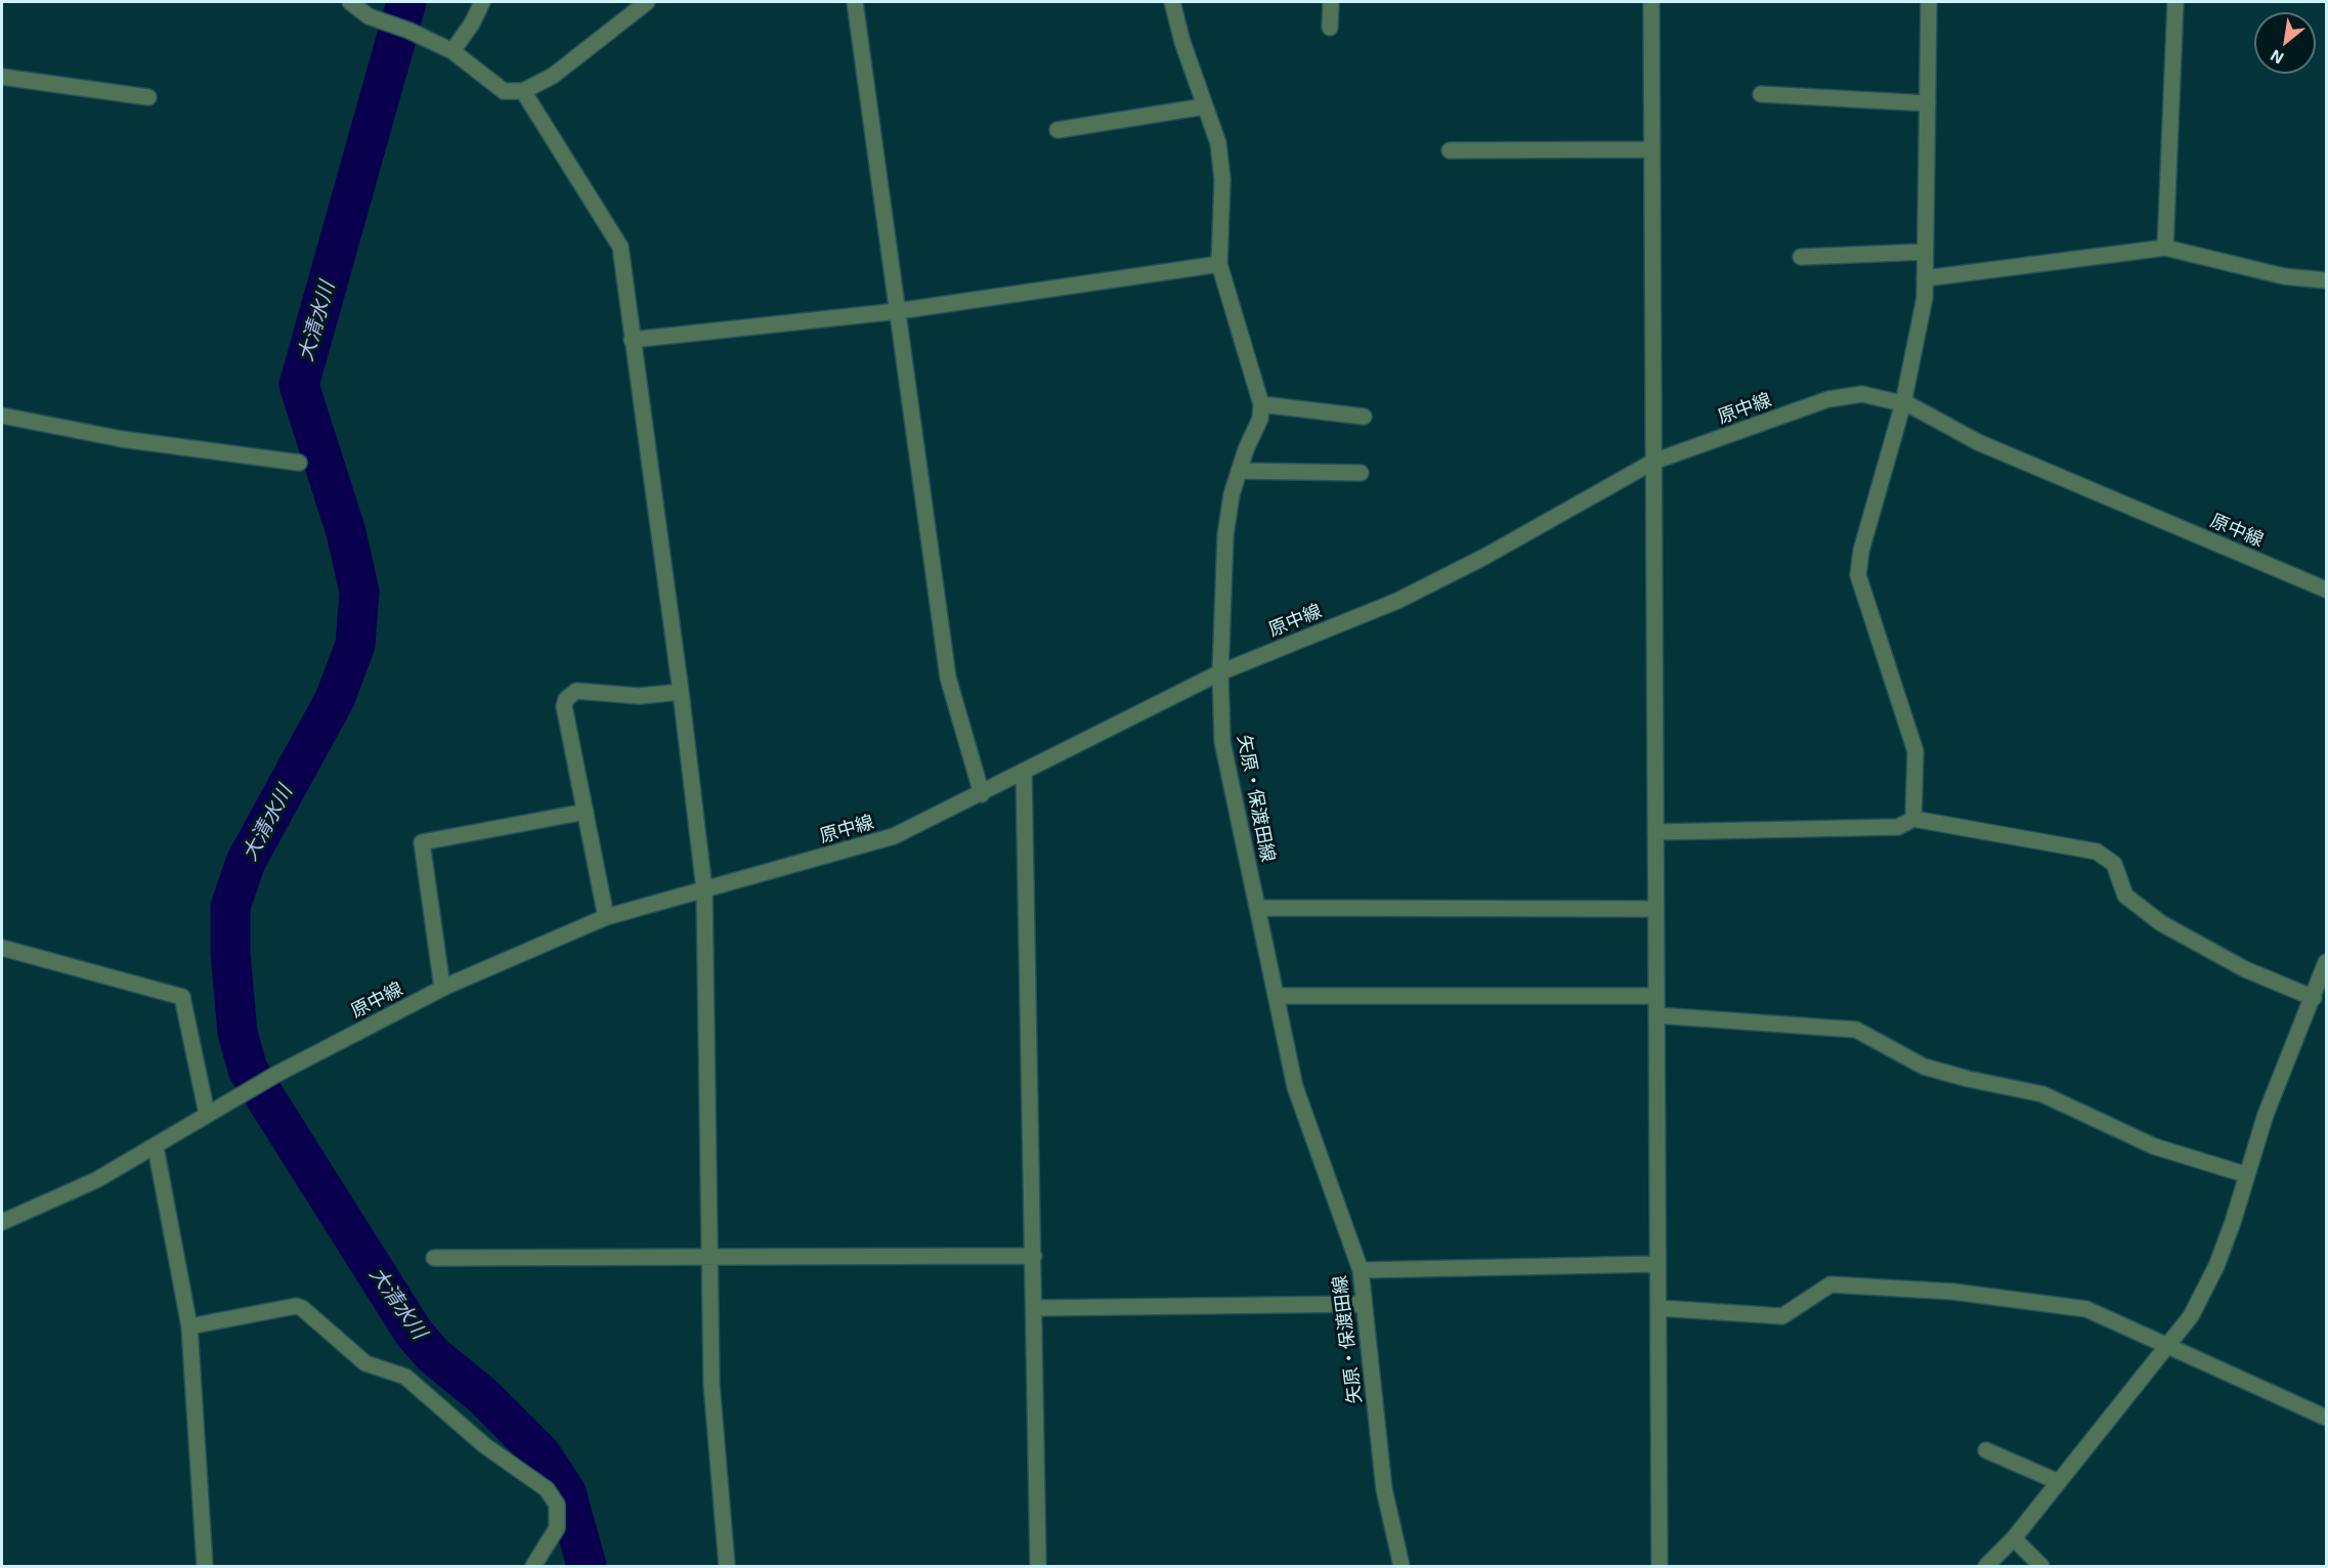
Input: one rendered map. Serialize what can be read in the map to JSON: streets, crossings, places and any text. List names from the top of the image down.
{
  "streets": {
    "street": ["原中線", "矢原・保渡田線"]
  },
  "crossings": [
    ["原中線", "矢原・保渡田線"]
  ],
  "water": ["大清水川"],
  "north": "bottom left"
}
